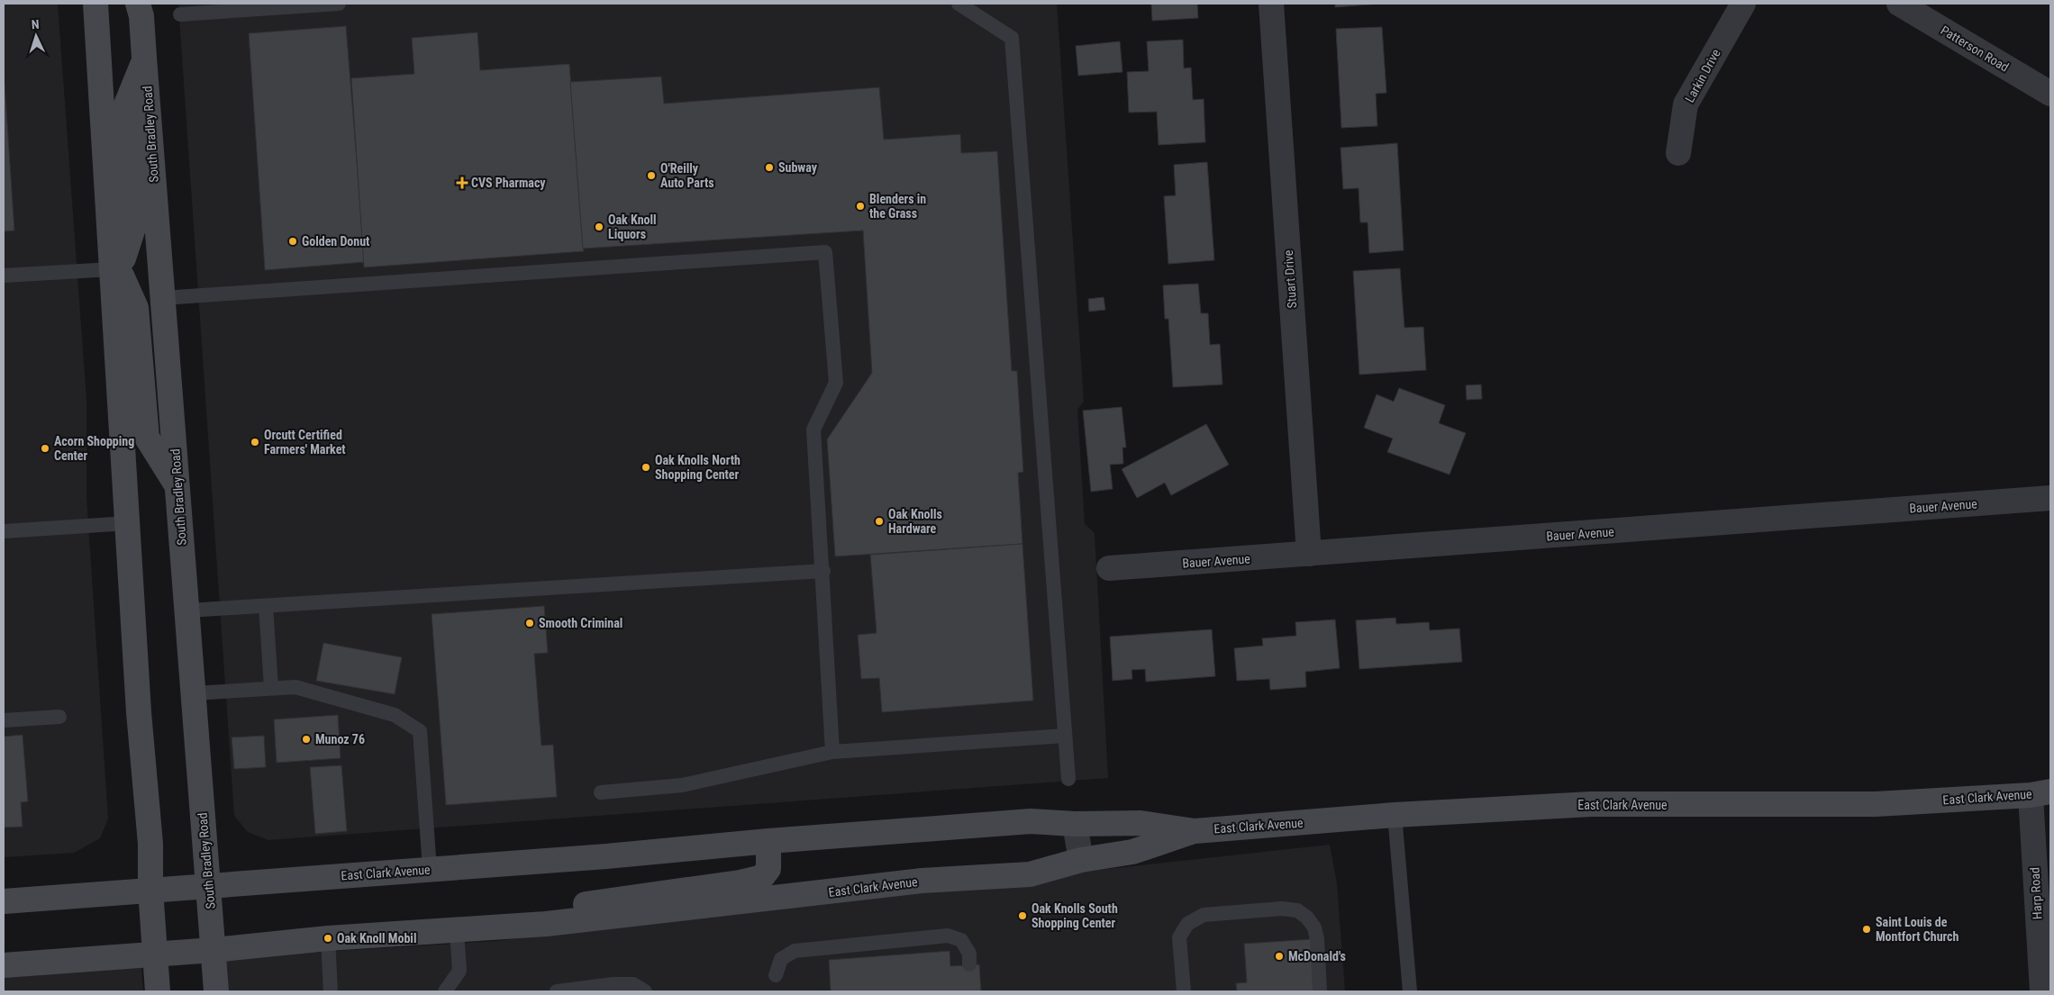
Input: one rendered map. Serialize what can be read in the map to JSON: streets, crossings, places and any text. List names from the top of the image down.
{
  "streets": {
    "main road": ["South Bradley Road", "East Clark Avenue"],
    "street": [
      "Patterson Road",
      "Larkin Drive",
      "Stuart Drive",
      "Bauer Avenue",
      "Harp Road"
    ]
  },
  "crossings": [
    ["South Bradley Road", "East Clark Avenue"],
    ["Stuart Drive", "Bauer Avenue"],
    ["East Clark Avenue", "Harp Road"]
  ],
  "places": {
    "other": [
      "Subway",
      "O'Reilly Auto Parts",
      "Blenders in the Grass",
      "Oak Knoll Liquors",
      "Golden Donut",
      "Orcutt Certified Farmers' Market",
      "Acorn Shopping Center",
      "Oak Knolls North Shopping Center",
      "Oak Knolls Hardware",
      "Smooth Criminal",
      "Munoz 76",
      "Oak Knolls South Shopping Center",
      "Saint Louis de Montfort Church",
      "Oak Knoll Mobil",
      "McDonald's"
    ],
    "health": ["CVS Pharmacy"]
  },
  "north": "top"
}
